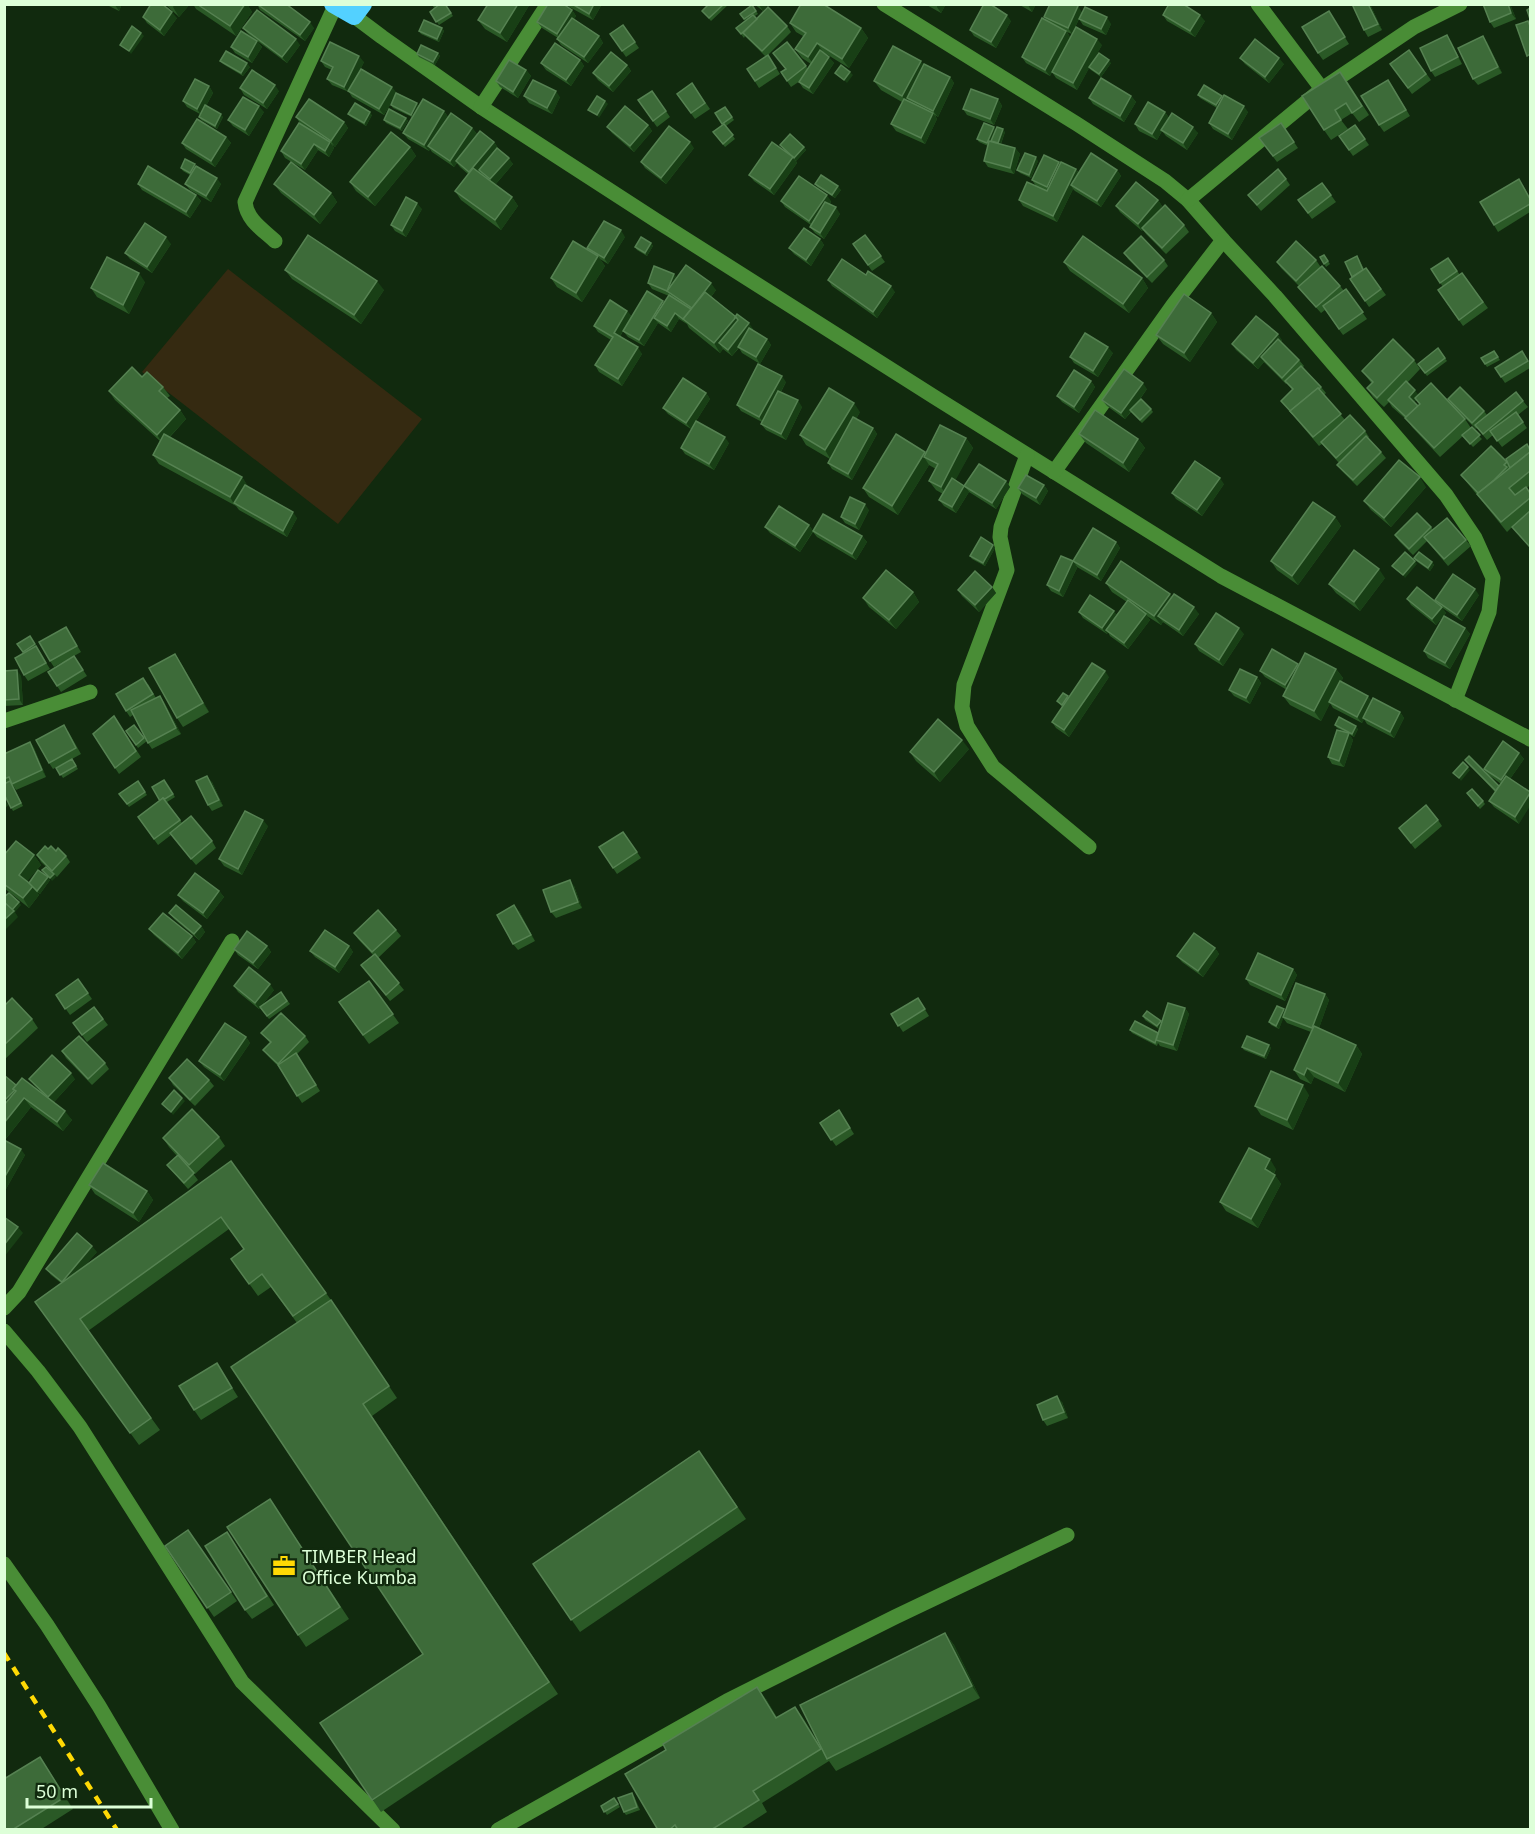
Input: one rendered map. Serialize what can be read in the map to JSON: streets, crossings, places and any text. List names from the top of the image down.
{
  "places": {
    "office": ["TIMBER Head Office Kumba"]
  },
  "scale_bar": "50 m"
}
